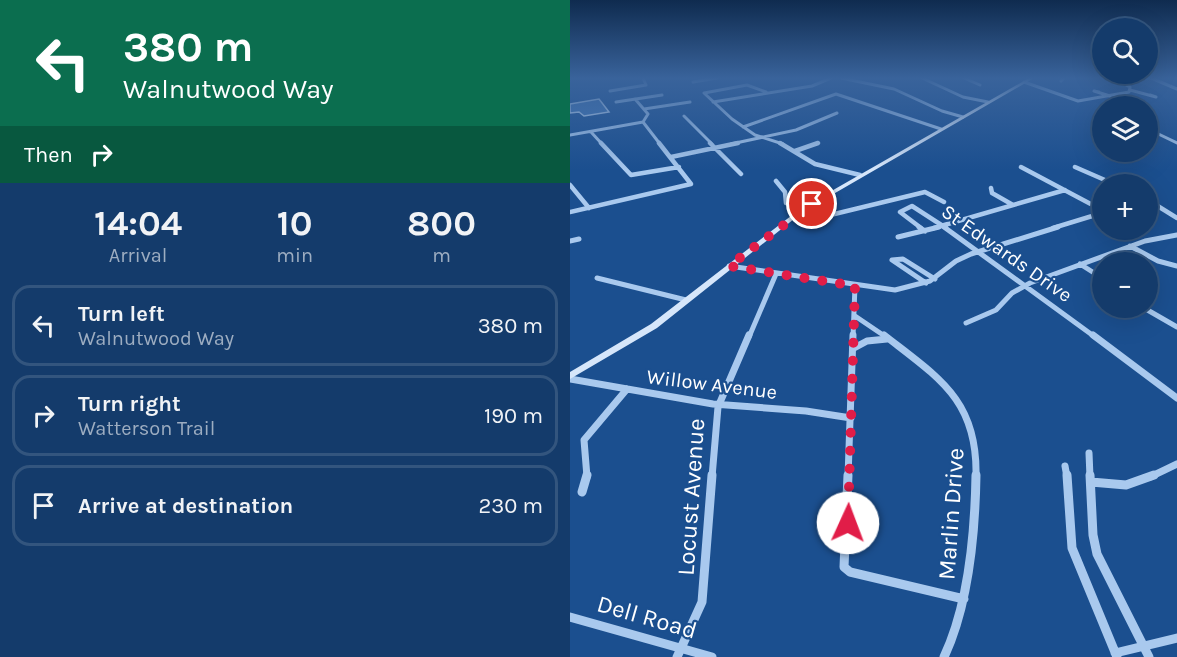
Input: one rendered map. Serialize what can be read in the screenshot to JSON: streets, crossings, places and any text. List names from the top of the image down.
{
  "streets": {
    "street": [
      "St Edwards Drive",
      "Willow Avenue",
      "Locust Avenue",
      "Marlin Drive",
      "Dell Road"
    ]
  },
  "crossings": [
    ["Willow Avenue", "Locust Avenue"],
    ["Locust Avenue", "Dell Road"]
  ],
  "page": {
    "turn": ["380 m", "Walnutwood Way"],
    "map_buttons": ["+", "−"],
    "then": "Then",
    "eta": [
      "14:04",
      "Arrival",
      "10",
      "min",
      "800",
      "m"
    ],
    "list": [
      {
        "name": "Turn left",
        "note": "Walnutwood Way",
        "value": "380 m"
      },
      {
        "name": "Turn right",
        "note": "Watterson Trail",
        "value": "190 m"
      },
      {
        "name": "Arrive at destination",
        "value": "230 m"
      }
    ]
  }
}
